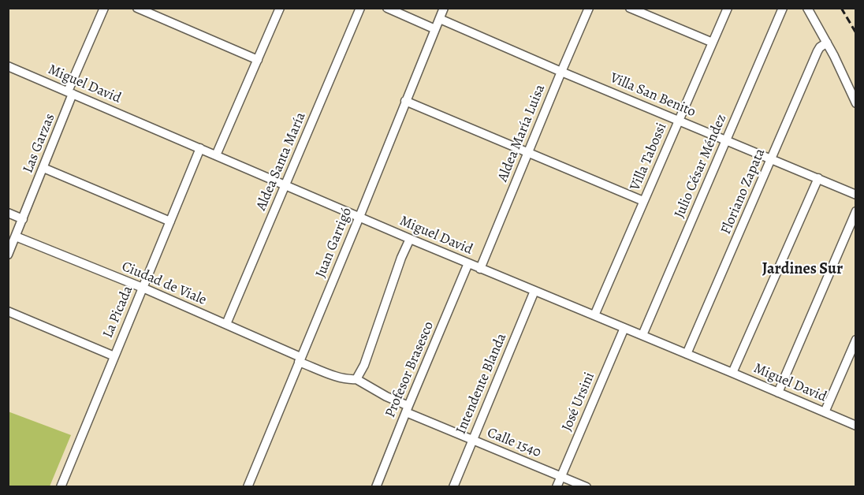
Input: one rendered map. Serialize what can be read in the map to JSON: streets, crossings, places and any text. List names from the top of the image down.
{
  "streets": {
    "street": [
      "Miguel David",
      "Villa San Benito",
      "Aldea María Luisa",
      "Las Garzas",
      "Villa Tabossi",
      "Aldea Santa María",
      "Julio César Méndez",
      "Floriano Zapata",
      "Juan Garrigó",
      "Ciudad de Viale",
      "La Picada",
      "Profesor Brasesco",
      "Intendente Blanda",
      "José Ursini",
      "Calle 1540"
    ]
  },
  "crossings": [
    ["Miguel David", "Aldea María Luisa"],
    ["Miguel David", "Las Garzas"],
    ["Miguel David", "Villa Tabossi"],
    ["Miguel David", "Aldea Santa María"],
    ["Miguel David", "Julio César Méndez"],
    ["Miguel David", "Floriano Zapata"],
    ["Miguel David", "Juan Garrigó"],
    ["Miguel David", "La Picada"],
    ["Miguel David", "Profesor Brasesco"],
    ["Miguel David", "Intendente Blanda"],
    ["Miguel David", "José Ursini"],
    ["Villa San Benito", "Aldea María Luisa"],
    ["Villa San Benito", "Villa Tabossi"],
    ["Villa San Benito", "Julio César Méndez"],
    ["Villa San Benito", "Floriano Zapata"],
    ["Villa San Benito", "Juan Garrigó"],
    ["Las Garzas", "Ciudad de Viale"],
    ["Aldea Santa María", "Ciudad de Viale"],
    ["Juan Garrigó", "Ciudad de Viale"],
    ["Ciudad de Viale", "La Picada"],
    ["Ciudad de Viale", "Calle 1540"],
    ["Profesor Brasesco", "Calle 1540"],
    ["Intendente Blanda", "Calle 1540"],
    ["José Ursini", "Calle 1540"]
  ],
  "districts": ["Jardines Sur"]
}
